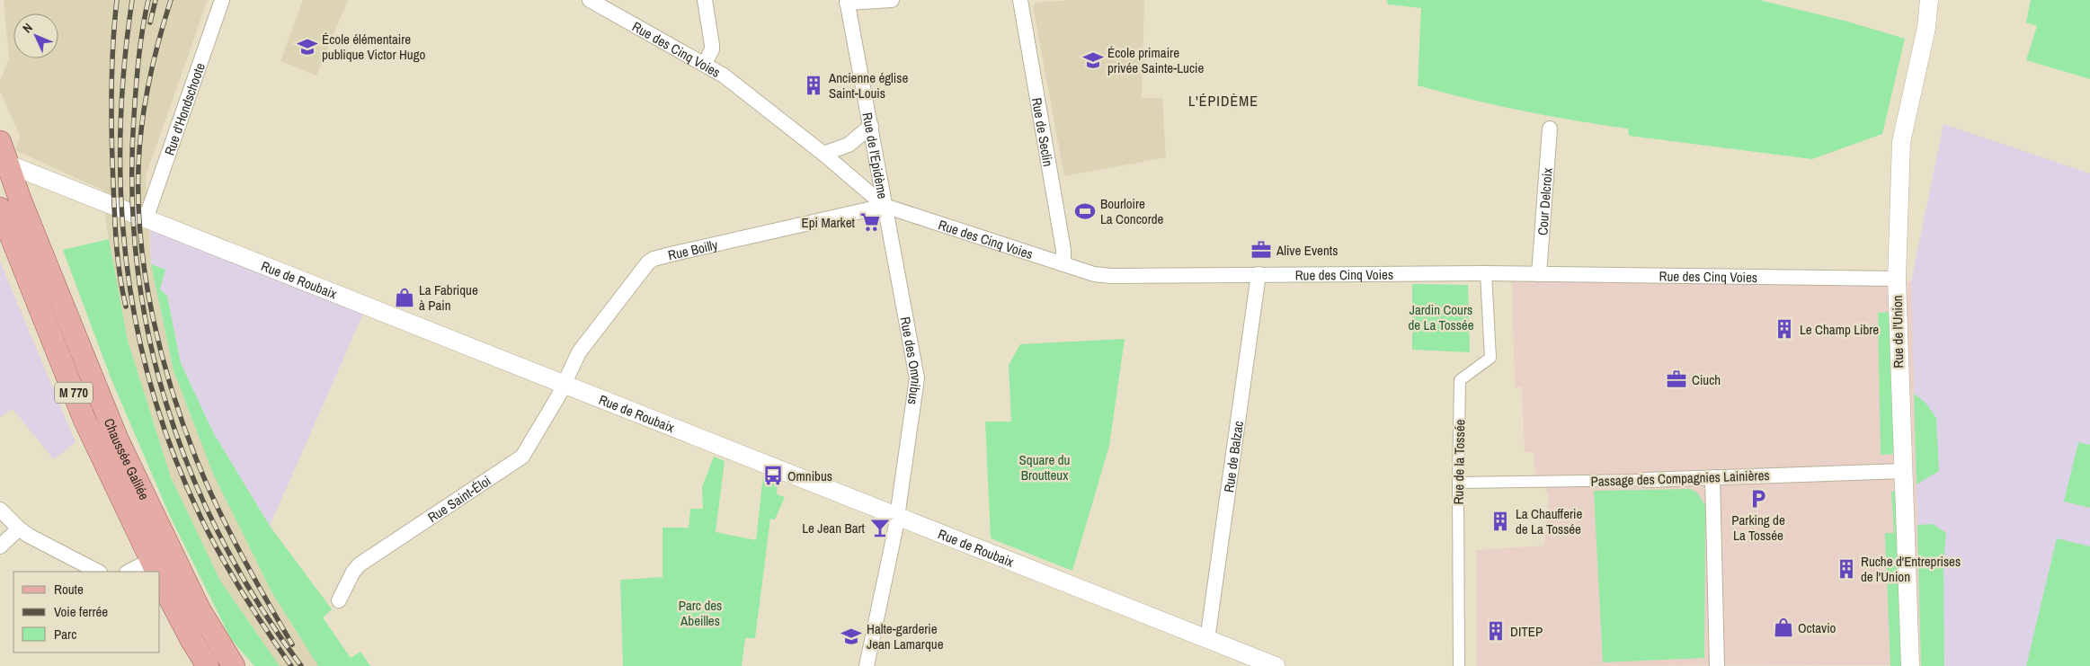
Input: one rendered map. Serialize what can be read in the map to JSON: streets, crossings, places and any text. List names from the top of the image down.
{
  "streets": {
    "main road": ["M 770", "Chaussée Galilée"],
    "street": [
      "Rue des Cinq Voies",
      "Rue d'Hondschoote",
      "Rue de Seclin",
      "Rue de l'Epidème",
      "Cour Delcroix",
      "Rue Boilly",
      "Rue de Roubaix",
      "Rue de l'Union",
      "Rue des Omnibus",
      "Rue de Balzac",
      "Rue de la Tossée",
      "Passage des Compagnies Lainières",
      "Rue Saint-Éloi"
    ]
  },
  "crossings": [
    ["Rue des Cinq Voies", "Rue de Seclin"],
    ["Rue des Cinq Voies", "Rue de l'Epidème"],
    ["Rue des Cinq Voies", "Cour Delcroix"],
    ["Rue des Cinq Voies", "Rue Boilly"],
    ["Rue des Cinq Voies", "Rue de l'Union"],
    ["Rue des Cinq Voies", "Rue des Omnibus"],
    ["Rue des Cinq Voies", "Rue de Balzac"],
    ["Rue des Cinq Voies", "Rue de la Tossée"],
    ["Rue d'Hondschoote", "Rue de Roubaix"],
    ["Rue de l'Epidème", "Rue Boilly"],
    ["Rue de l'Epidème", "Rue des Omnibus"],
    ["Rue Boilly", "Rue de Roubaix"],
    ["Rue Boilly", "Rue des Omnibus"],
    ["Rue Boilly", "Rue Saint-Éloi"],
    ["Rue de Roubaix", "Rue des Omnibus"],
    ["Rue de Roubaix", "Rue de Balzac"],
    ["Rue de Roubaix", "Chaussée Galilée"],
    ["Rue de Roubaix", "Rue Saint-Éloi"],
    ["Rue de l'Union", "Passage des Compagnies Lainières"],
    ["Rue de la Tossée", "Passage des Compagnies Lainières"]
  ],
  "districts": ["L'ÉPIDÈME"],
  "parks": ["Jardin Cours de La Tossée", "Square du Broutteux", "Parc des Abeilles"],
  "places": {
    "school or university": ["École élémentaire publique Victor Hugo", "École primaire privée Sainte-Lucie", "Halte-garderie Jean Lamarque"],
    "building": [
      "Ancienne église Saint-Louis",
      "Le Champ Libre",
      "La Chaufferie de La Tossée",
      "Ruche d'Entreprises de l'Union",
      "DITEP"
    ],
    "sports": ["Bourloire La Concorde"],
    "supermarket": ["Epi Market"],
    "office": ["Alive Events", "Ciuch"],
    "shop": ["La Fabrique à Pain", "Octavio"],
    "bus stop": ["Omnibus"],
    "parking": ["Parking de La Tossée"],
    "bar": ["Le Jean Bart"]
  },
  "legend": ["Route", "Voie ferrée", "Parc"],
  "north": "top left"
}
